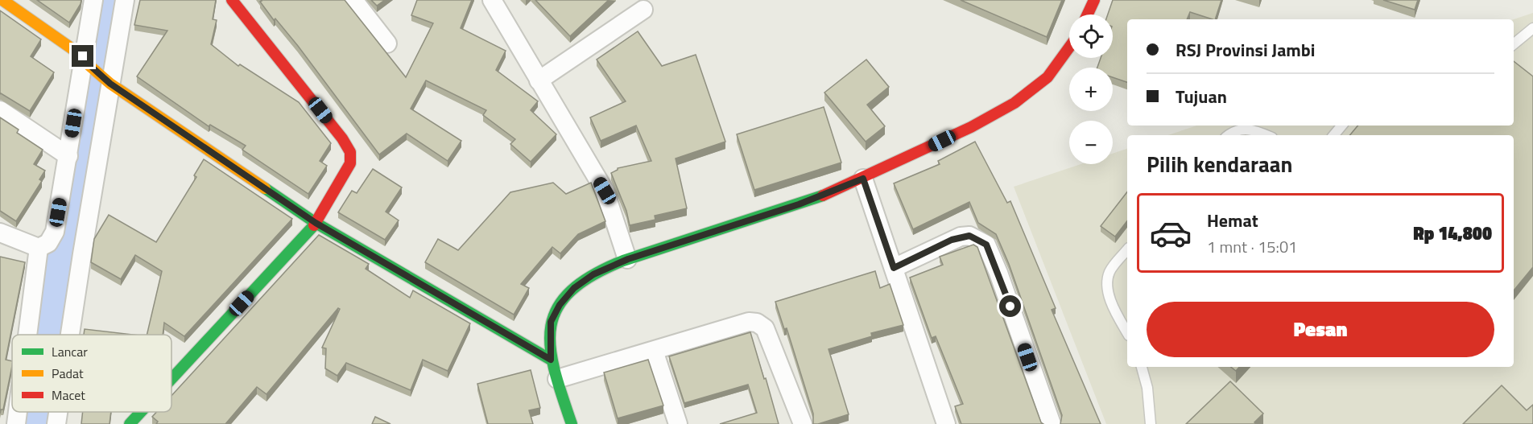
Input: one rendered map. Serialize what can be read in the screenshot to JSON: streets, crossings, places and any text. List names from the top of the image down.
{
  "legend": ["Lancar", "Padat", "Macet"],
  "page": {
    "map_buttons": ["+", "−"],
    "banner": ["RSJ Provinsi Jambi", "Tujuan"],
    "heading": "Pilih kendaraan",
    "list": [
      {
        "name": "Hemat",
        "note": "1 mnt · 15:01",
        "value": "Rp 14,800"
      }
    ],
    "buttons": "Pesan"
  }
}
